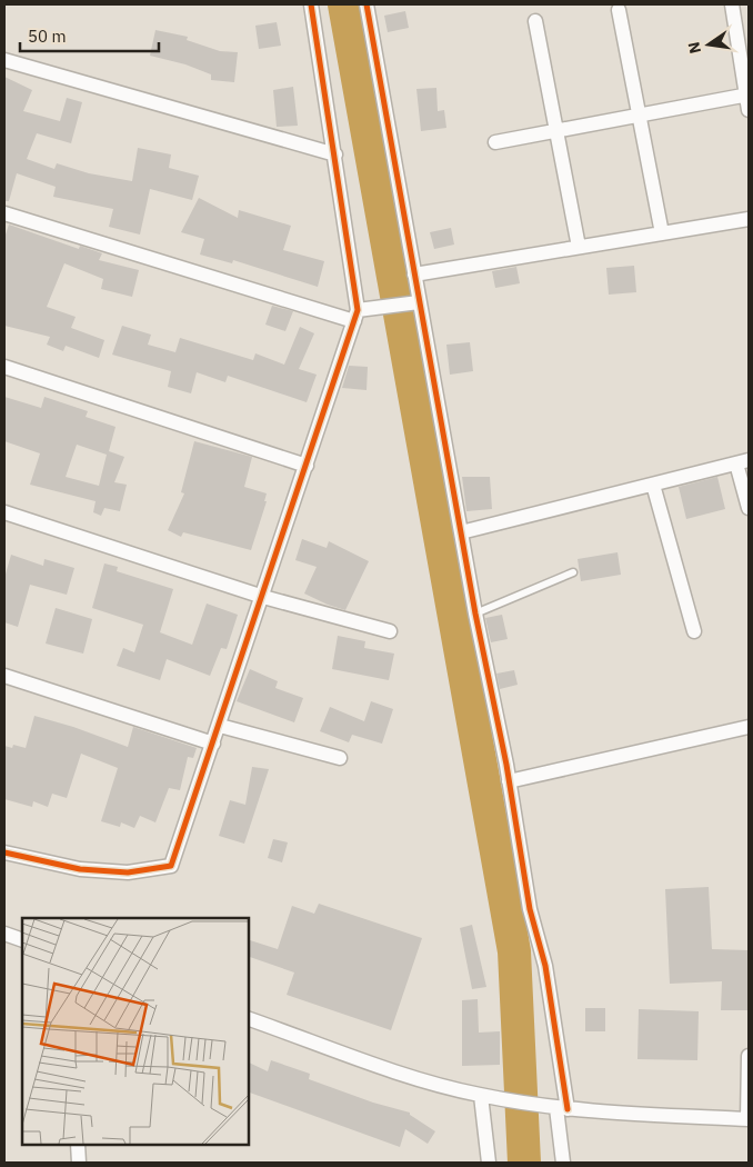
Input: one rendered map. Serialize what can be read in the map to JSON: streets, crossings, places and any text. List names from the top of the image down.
{
  "scale_bar": "50 m",
  "north": "left"
}
